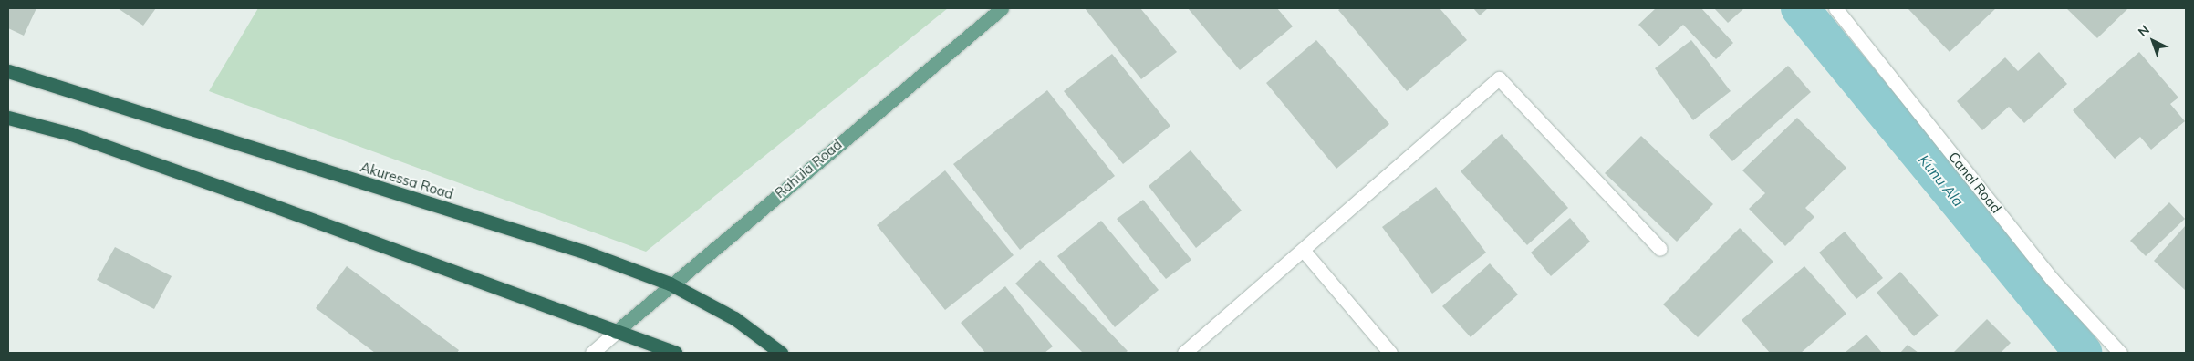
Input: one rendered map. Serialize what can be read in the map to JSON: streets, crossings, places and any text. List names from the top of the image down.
{
  "streets": {
    "highway": ["Akuressa Road"],
    "main road": ["Rahula Road"],
    "street": ["Canal Road"]
  },
  "crossings": [
    ["Rahula Road", "Akuressa Road"]
  ],
  "water": ["Kunu Ala"],
  "north": "top left"
}
